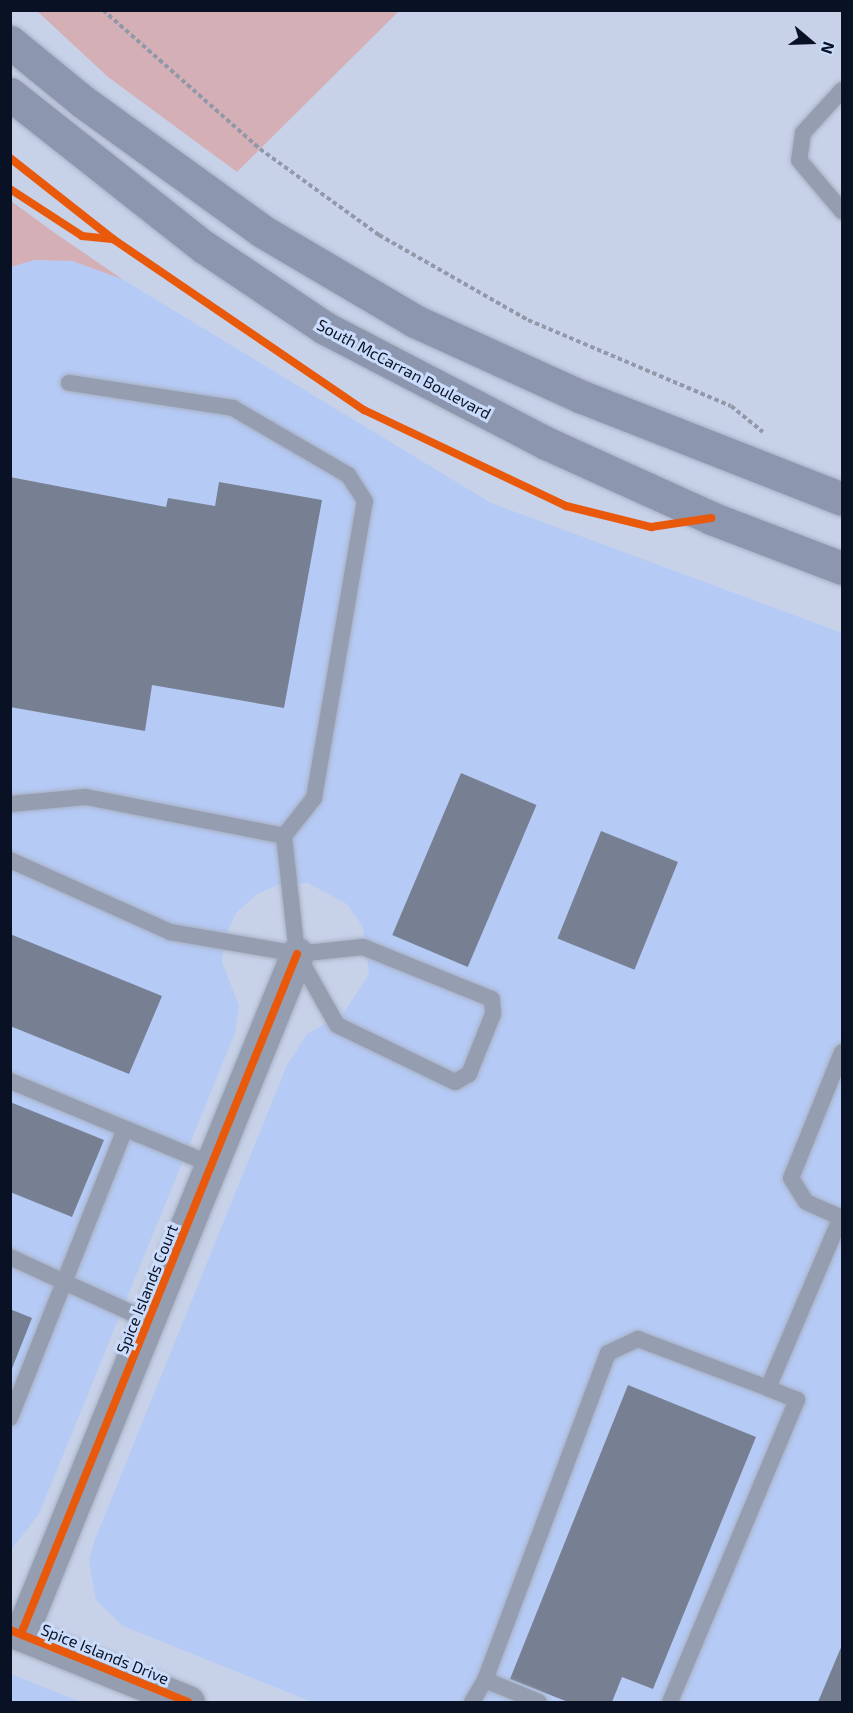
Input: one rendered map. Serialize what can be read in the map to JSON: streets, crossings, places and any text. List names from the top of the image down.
{
  "streets": {
    "main road": ["South McCarran Boulevard"],
    "street": ["Spice Islands Court", "Spice Islands Drive"]
  },
  "crossings": [
    ["Spice Islands Court", "Spice Islands Drive"]
  ],
  "north": "right"
}
